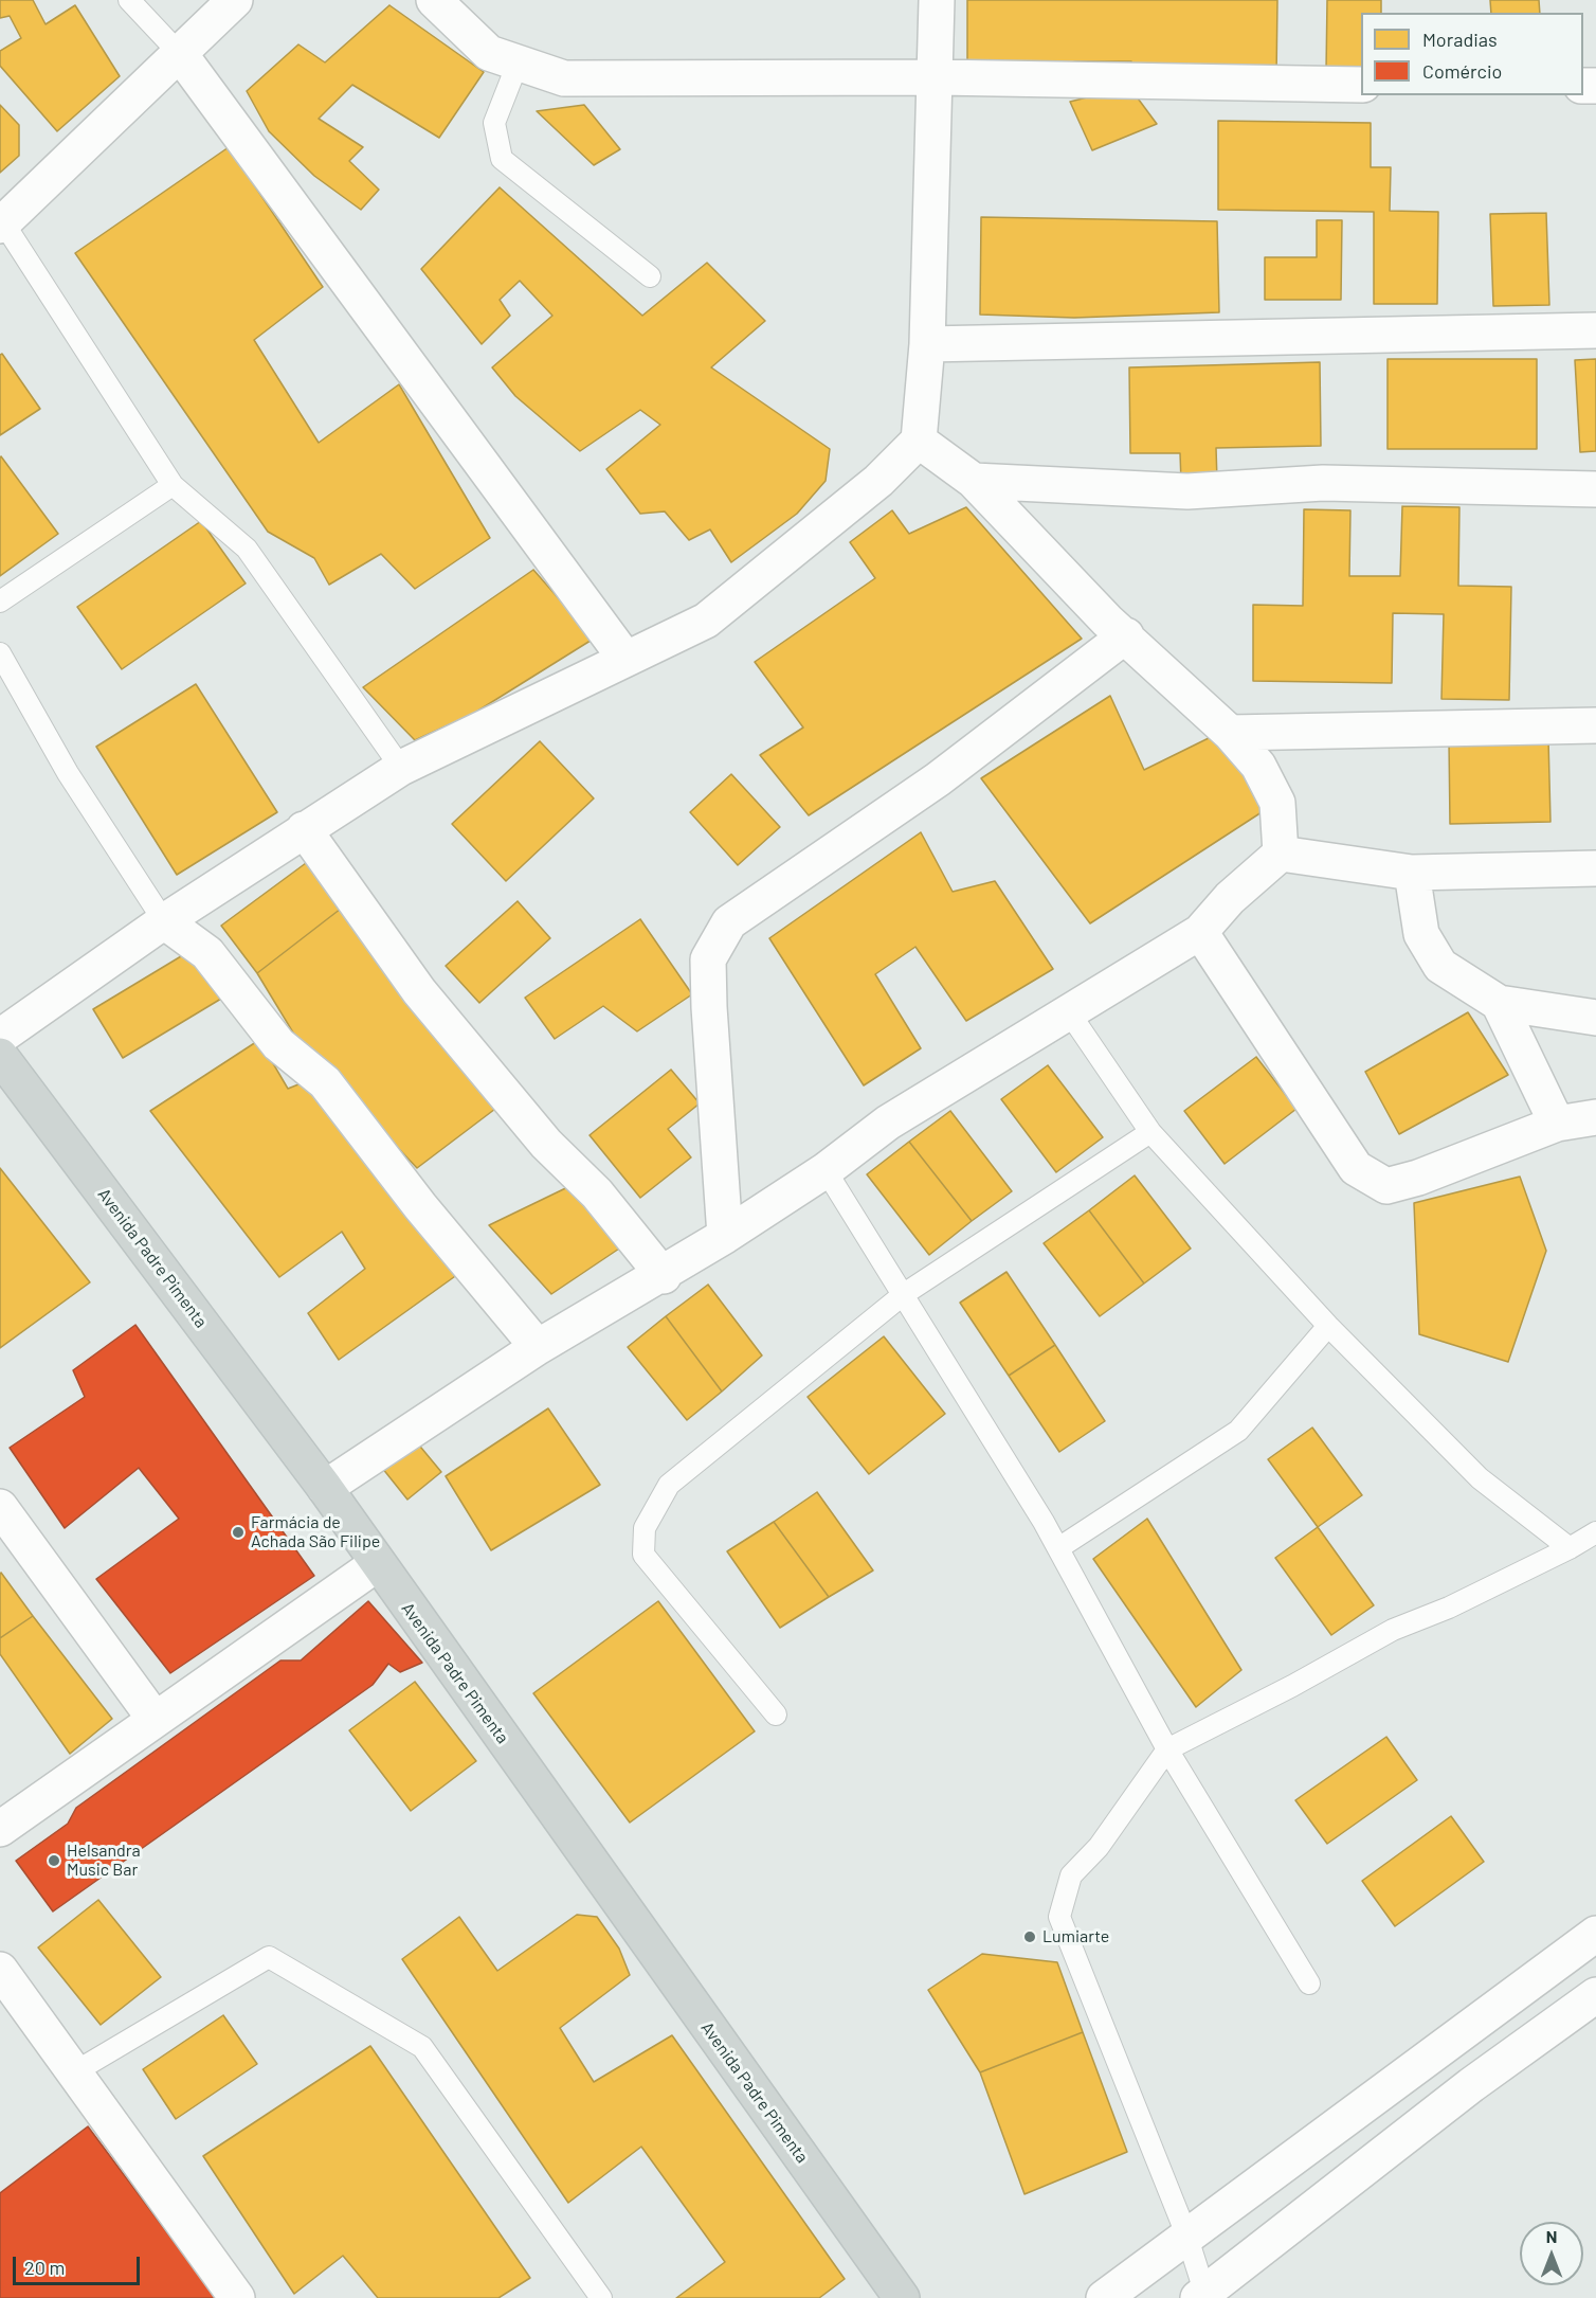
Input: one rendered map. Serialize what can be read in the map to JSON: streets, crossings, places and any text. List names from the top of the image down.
{
  "streets": {
    "main road": ["Avenida Padre Pimenta"]
  },
  "places": ["Farmácia de Achada São Filipe", "Helsandra Music Bar", "Lumiarte"],
  "legend": ["Moradias", "Comércio"],
  "scale_bar": "20 m",
  "north": "top"
}
